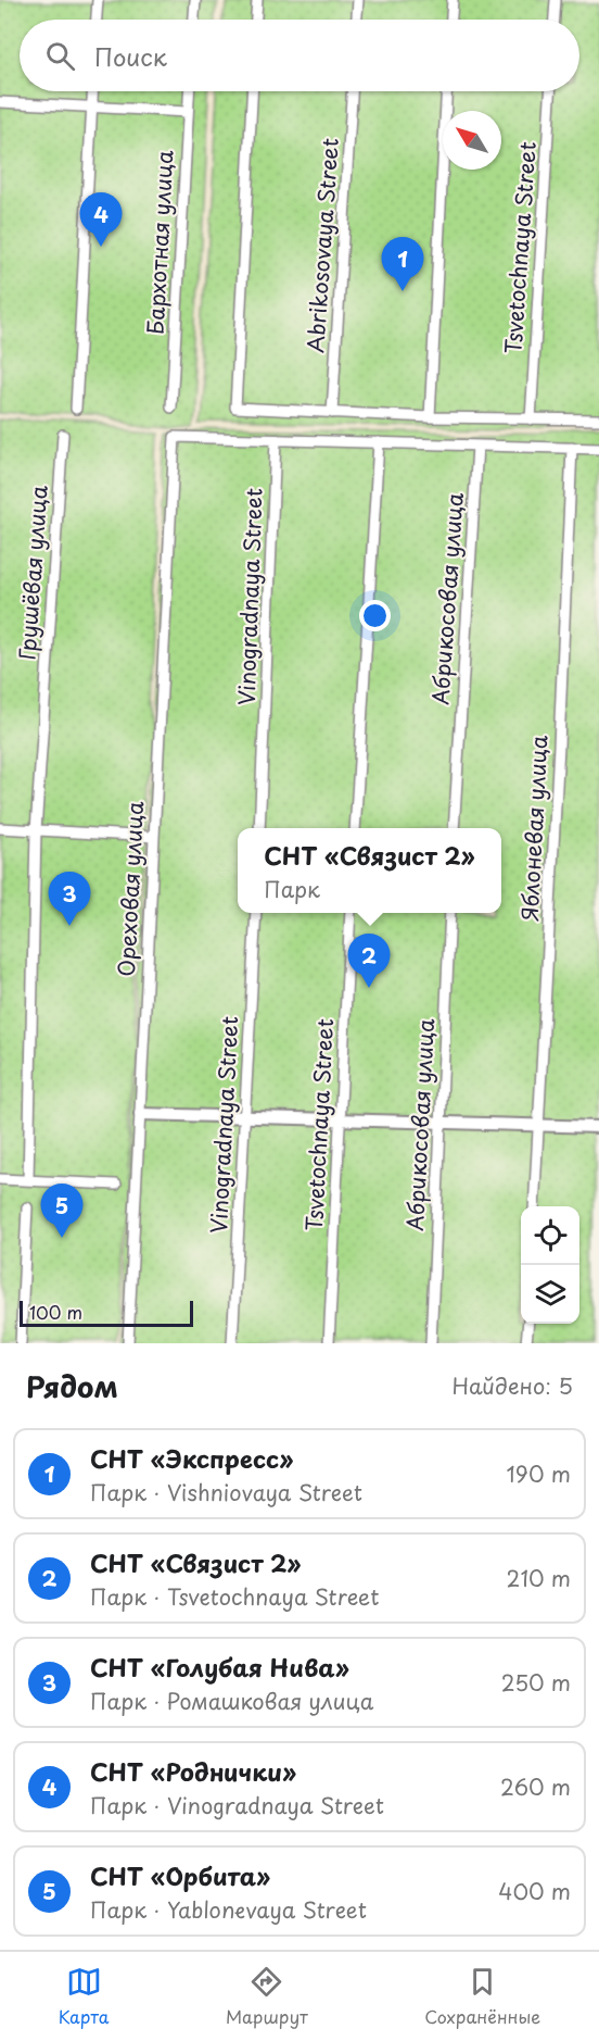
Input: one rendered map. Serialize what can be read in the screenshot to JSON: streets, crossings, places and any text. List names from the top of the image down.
{
  "streets": {
    "street": [
      "Бархотная улица",
      "Abrikosovaya Street",
      "Tsvetochnaya Street",
      "Грушёвая улица",
      "Vinogradnaya Street",
      "Абрикосовая улица",
      "Яблоневая улица",
      "Ореховая улица"
    ]
  },
  "crossings": [
    ["Vinogradnaya Street", "Ореховая улица"]
  ],
  "scale_bar": "100 m",
  "north": "top left",
  "page": {
    "search": "Поиск",
    "pins": [
      "4",
      "1",
      "3",
      "2",
      "5"
    ],
    "popup": ["СНТ «Связист 2»", "Парк"],
    "scale": "100 m",
    "heading": ["Рядом", "Найдено: 5"],
    "list": [
      {
        "mark": "1",
        "name": "СНТ «Экспресс»",
        "note": "Парк · Vishniovaya Street",
        "value": "190 m"
      },
      {
        "mark": "2",
        "name": "СНТ «Связист 2»",
        "note": "Парк · Tsvetochnaya Street",
        "value": "210 m"
      },
      {
        "mark": "3",
        "name": "СНТ «Голубая Нива»",
        "note": "Парк · Ромашковая улица",
        "value": "250 m"
      },
      {
        "mark": "4",
        "name": "СНТ «Роднички»",
        "note": "Парк · Vinogradnaya Street",
        "value": "260 m"
      },
      {
        "mark": "5",
        "name": "СНТ «Орбита»",
        "note": "Парк · Yablonevaya Street",
        "value": "400 m"
      }
    ],
    "nav": ["Карта", "Маршрут", "Сохранённые"]
  }
}
